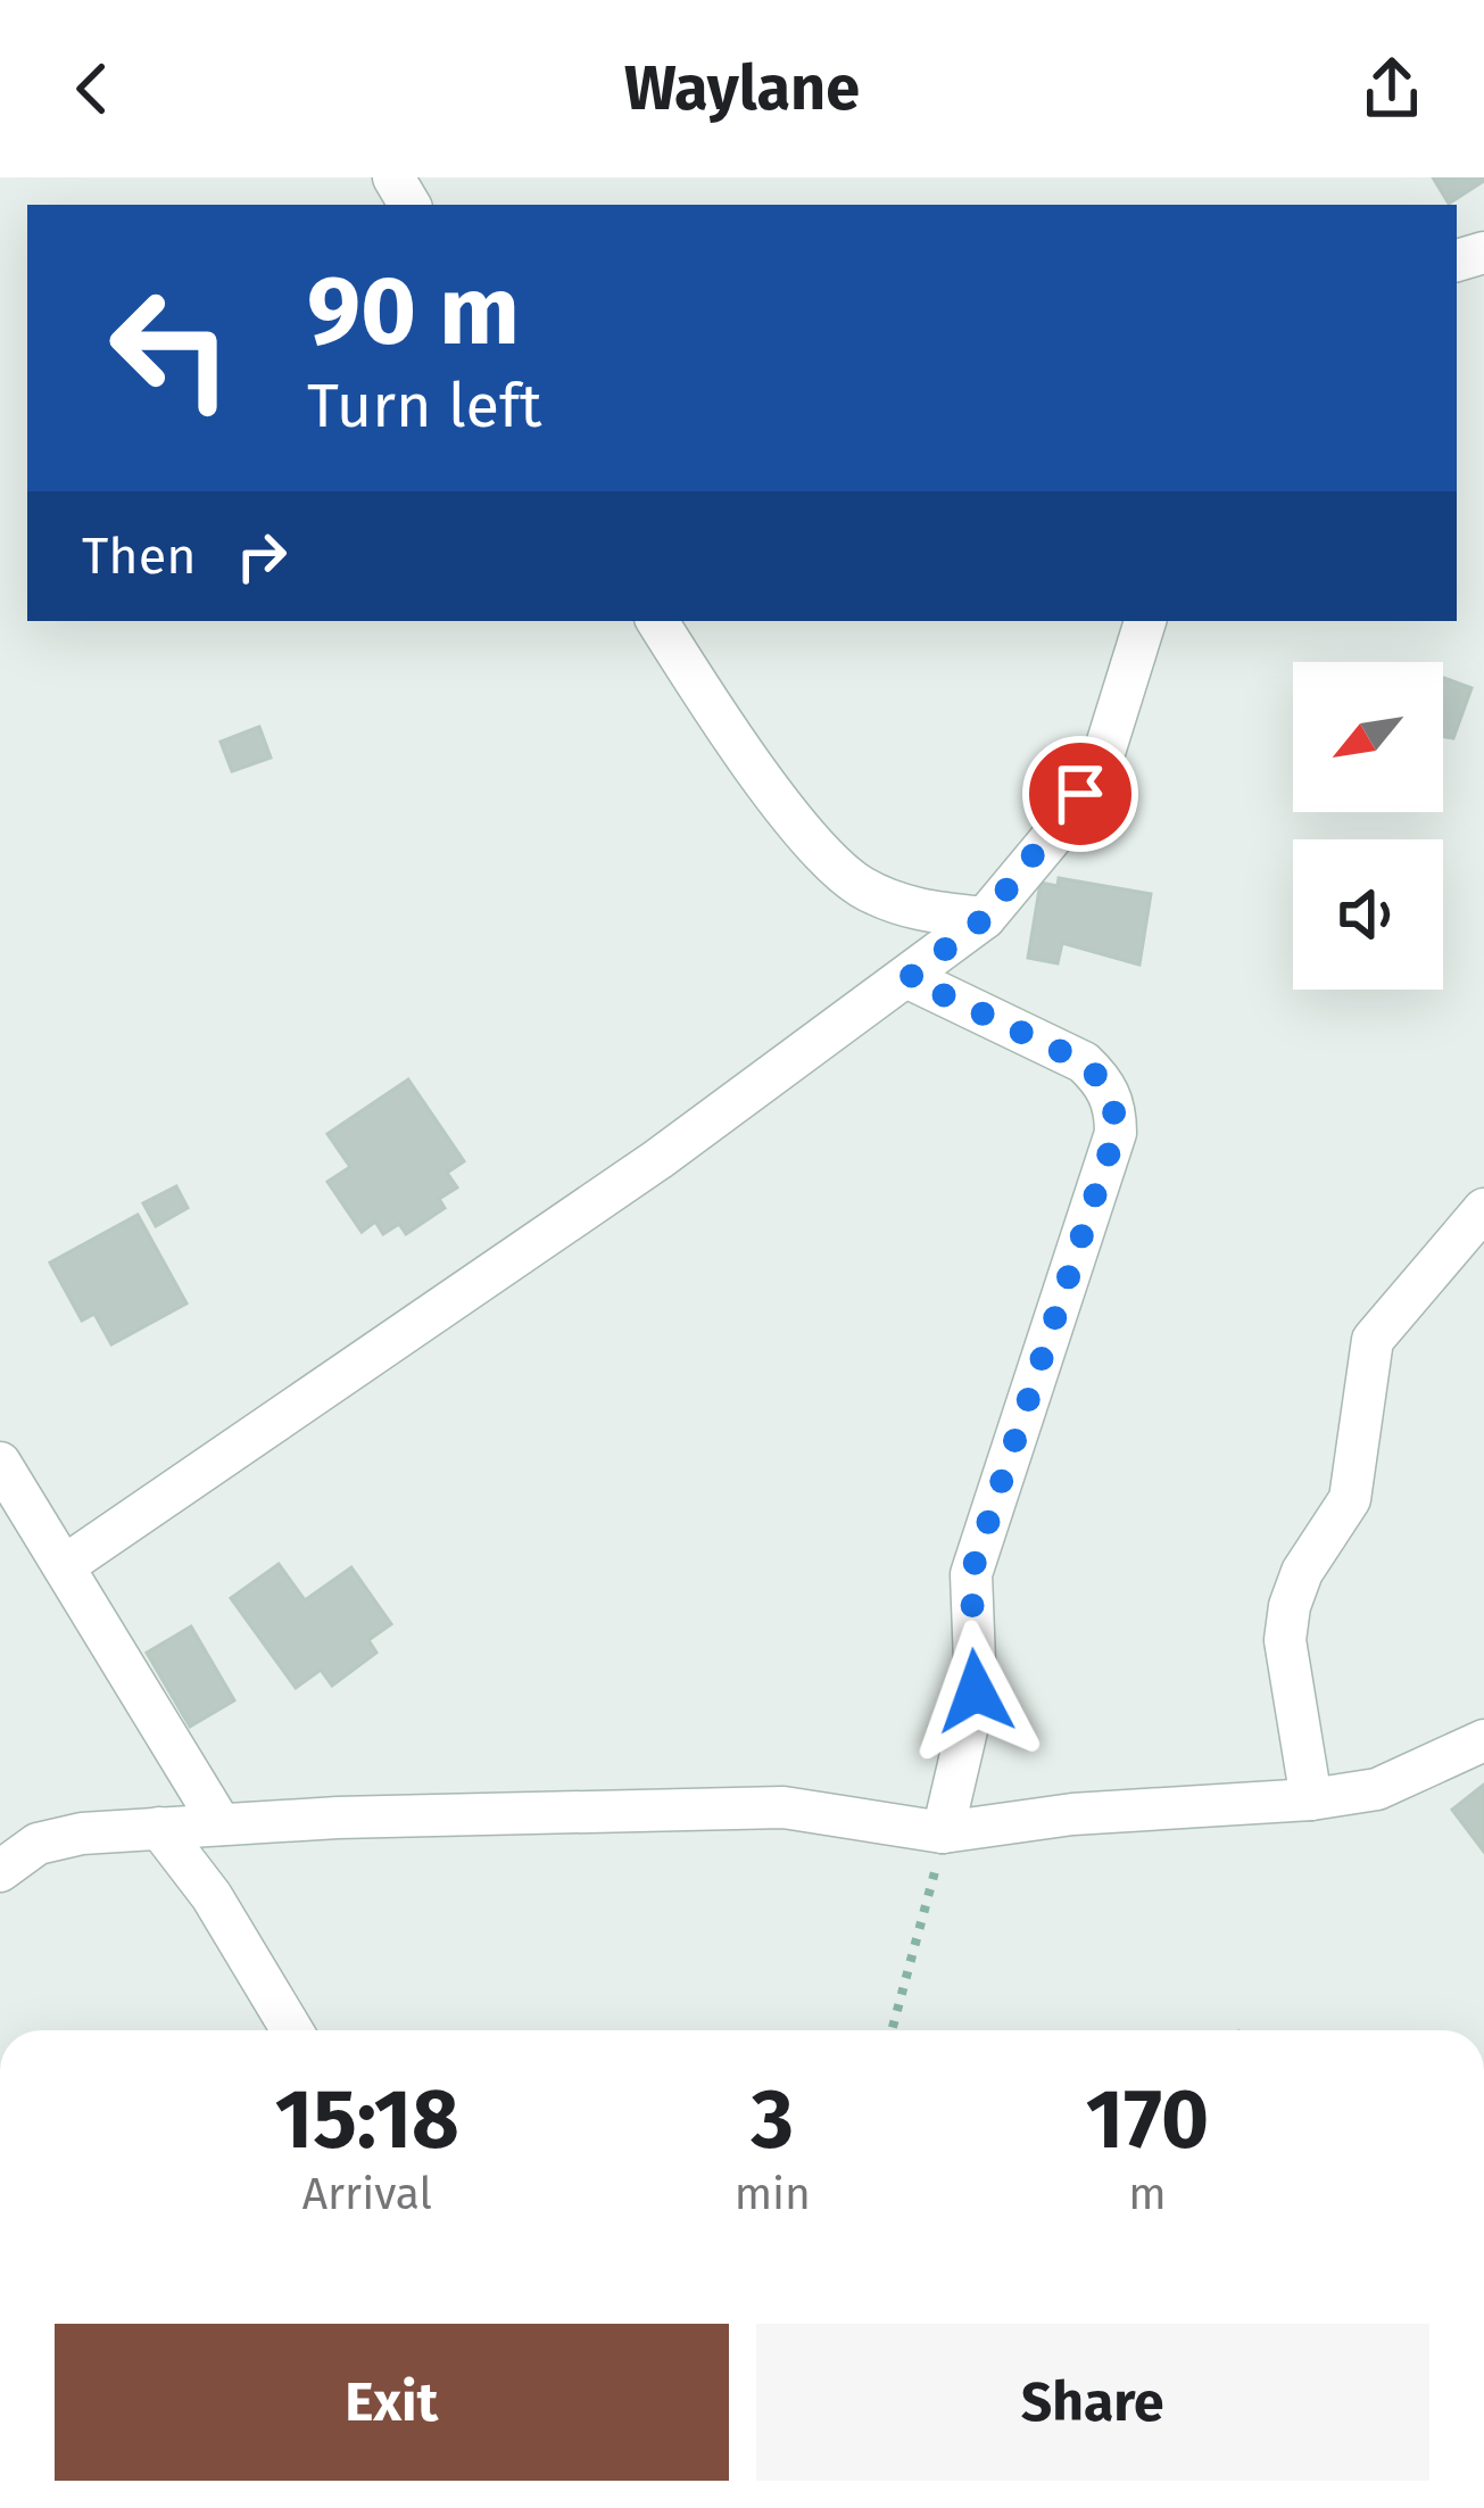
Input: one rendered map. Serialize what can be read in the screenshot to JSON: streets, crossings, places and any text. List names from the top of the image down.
{
  "north": "bottom left",
  "page": {
    "header": "Waylane",
    "turn": ["90 m", "Turn left"],
    "then": "Then",
    "eta": [
      "15:18",
      "Arrival",
      "3",
      "min",
      "170",
      "m"
    ],
    "buttons": ["Exit", "Share"]
  }
}
